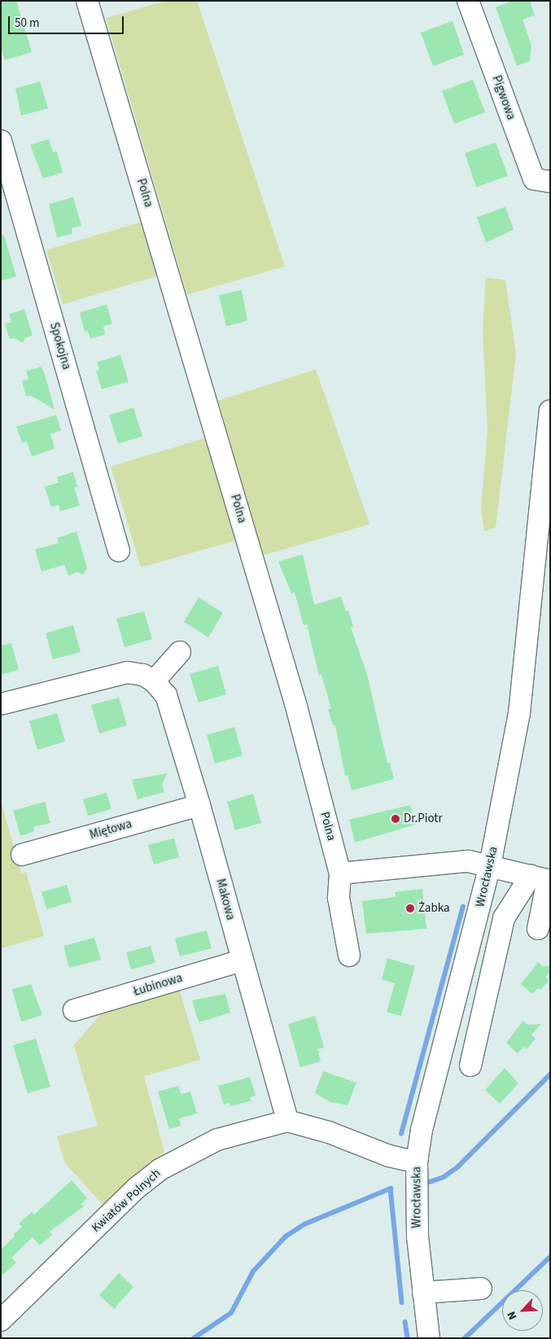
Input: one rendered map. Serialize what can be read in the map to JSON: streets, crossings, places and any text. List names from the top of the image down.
{
  "streets": {
    "street": [
      "Pigwowa",
      "Polna",
      "Spokojna",
      "Miętowa",
      "Wrocławska",
      "Makowa",
      "Łubinowa",
      "Kwiatów Polnych"
    ]
  },
  "crossings": [
    ["Miętowa", "Makowa"],
    ["Makowa", "Łubinowa"],
    ["Makowa", "Kwiatów Polnych"]
  ],
  "places": ["Dr.Piotr", "Żabka"],
  "scale_bar": "50 m",
  "north": "bottom left"
}
